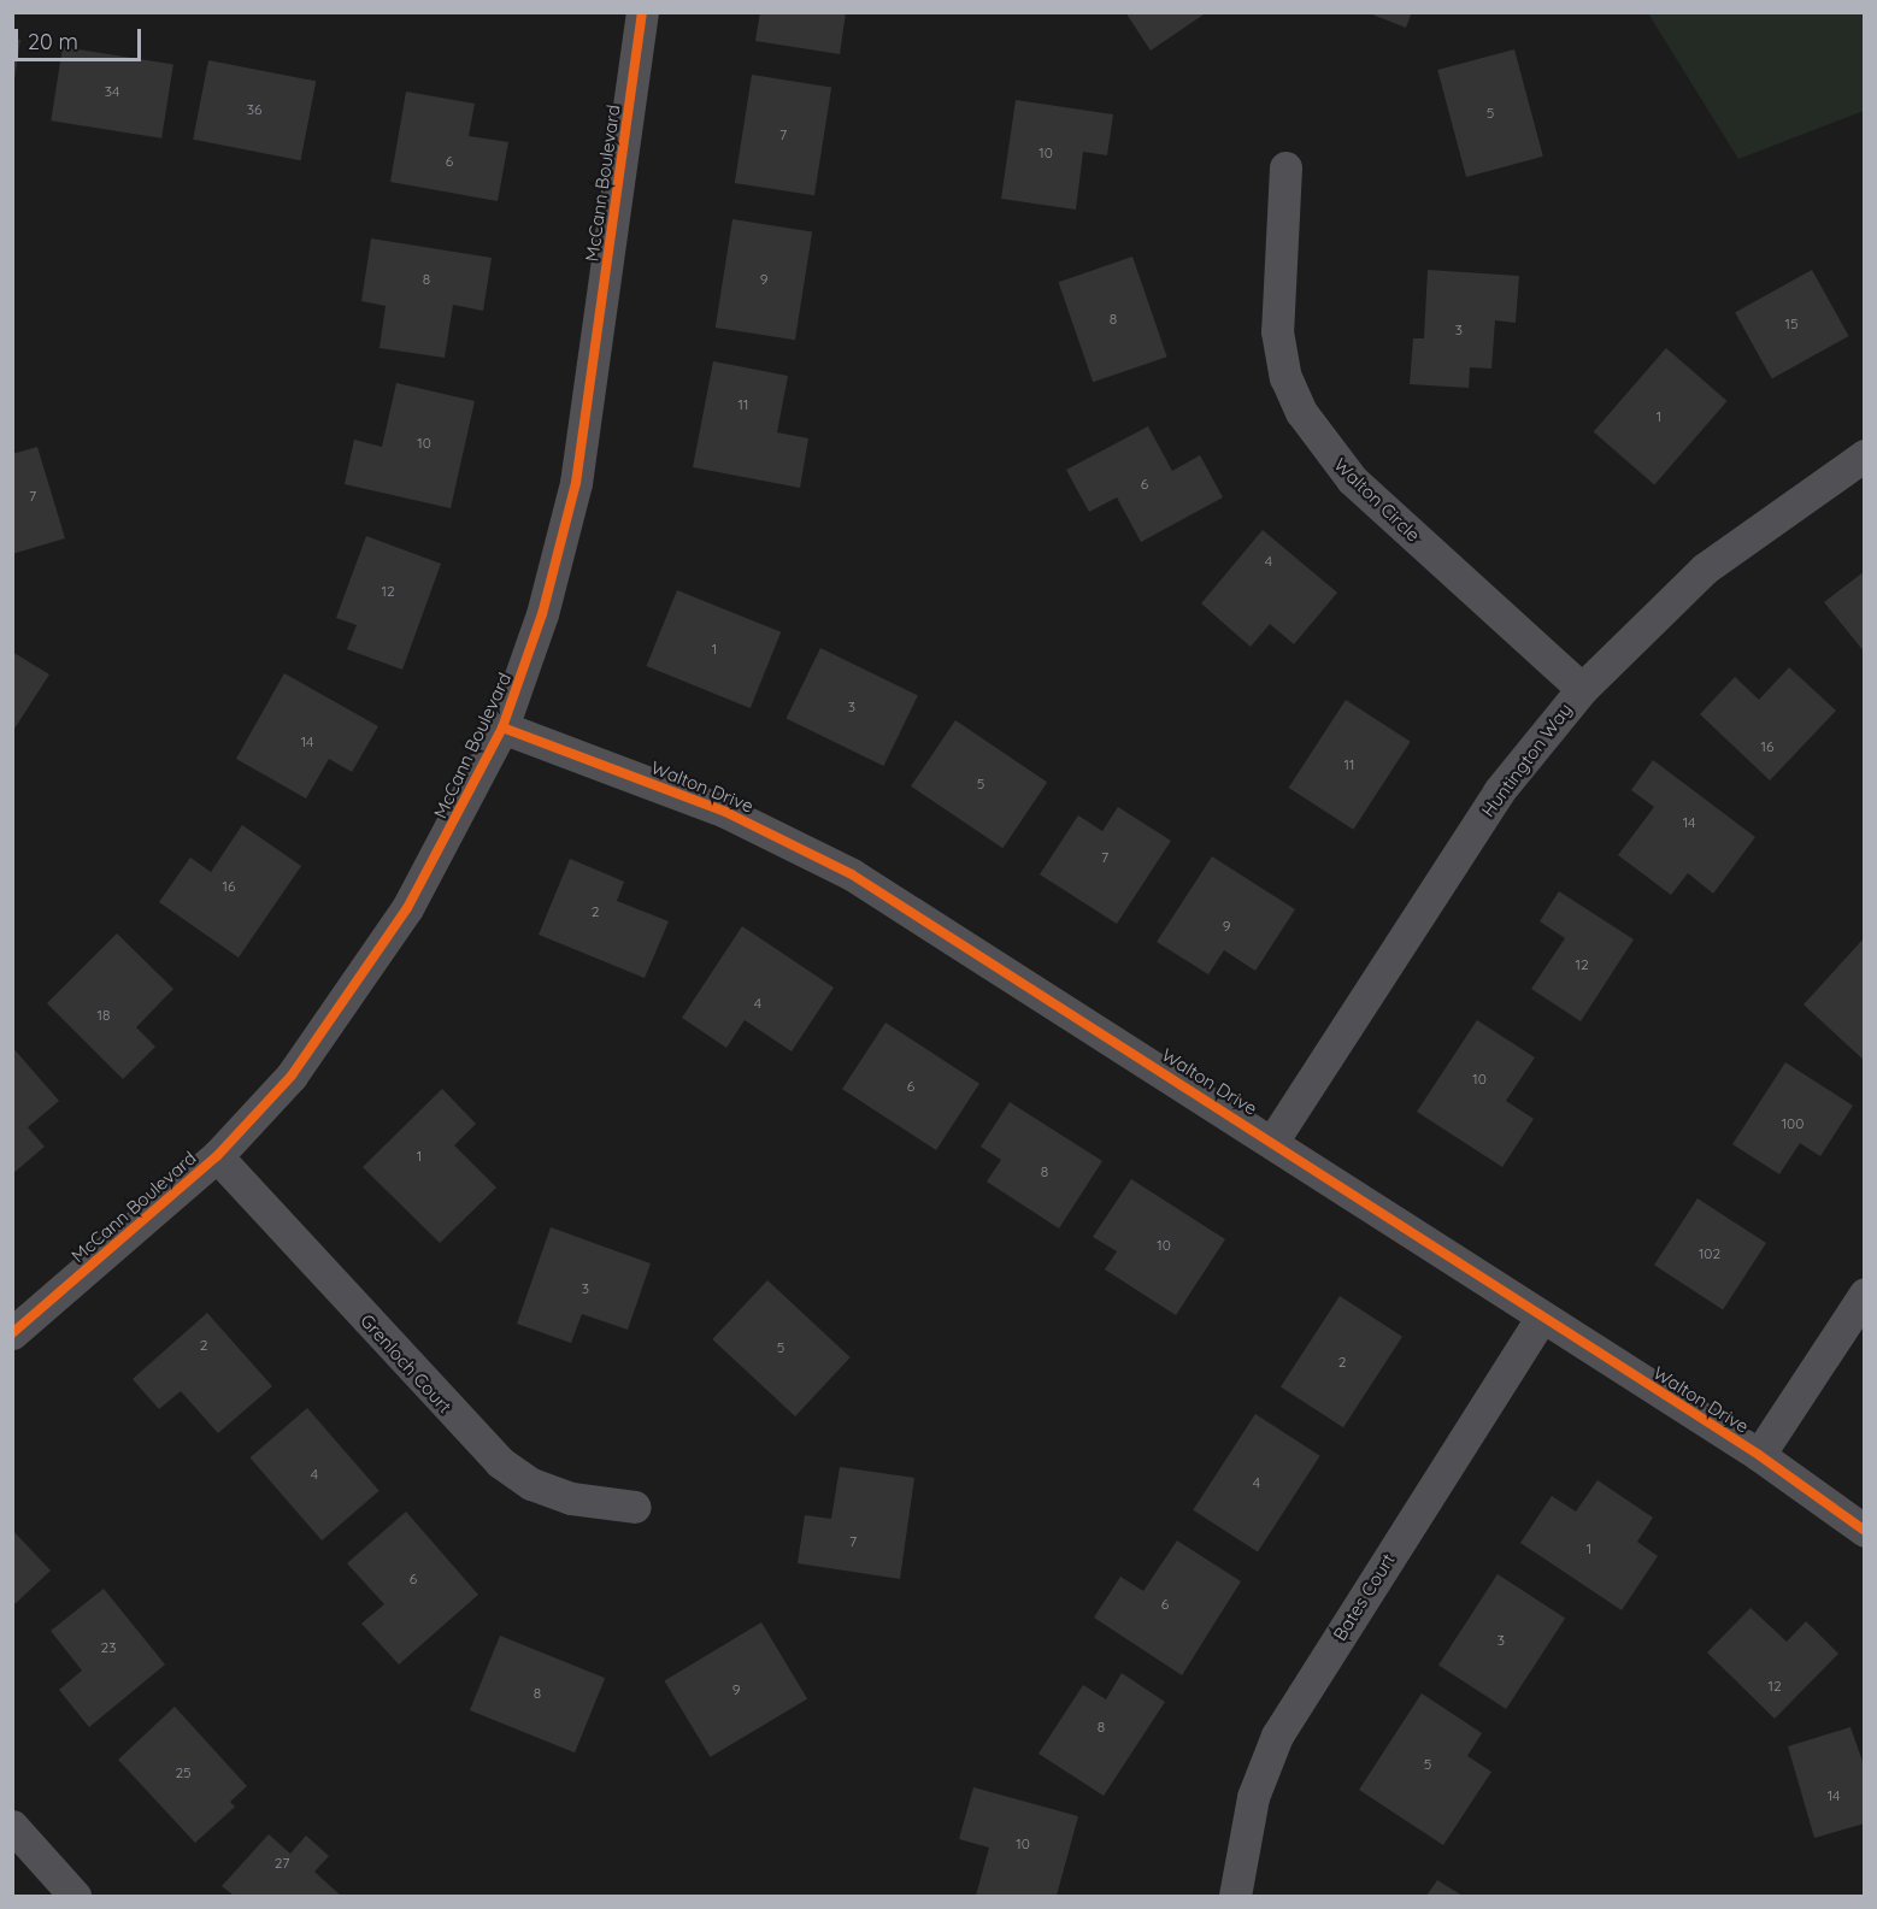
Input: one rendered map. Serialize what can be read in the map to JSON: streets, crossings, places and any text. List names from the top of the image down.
{
  "streets": {
    "street": [
      "McCann Boulevard",
      "Walton Circle",
      "Huntington Way",
      "Walton Drive",
      "Grenloch Court",
      "Bates Court"
    ]
  },
  "crossings": [
    ["McCann Boulevard", "Walton Drive"],
    ["McCann Boulevard", "Grenloch Court"],
    ["Walton Circle", "Huntington Way"],
    ["Huntington Way", "Walton Drive"],
    ["Walton Drive", "Bates Court"]
  ],
  "house_numbers": [
    "34",
    "36",
    "5",
    "7",
    "10",
    "6",
    "8",
    "9",
    "8",
    "15",
    "3",
    "11",
    "1",
    "10",
    "6",
    "7",
    "4",
    "12",
    "1",
    "3",
    "14",
    "16",
    "11",
    "5",
    "14",
    "7",
    "16",
    "2",
    "9",
    "12",
    "4",
    "18",
    "10",
    "6",
    "100",
    "1",
    "8",
    "10",
    "102",
    "3",
    "2",
    "5",
    "2",
    "4",
    "4",
    "7",
    "1",
    "6",
    "6",
    "3",
    "23",
    "12",
    "9",
    "8",
    "8",
    "5",
    "25",
    "14",
    "10",
    "27"
  ],
  "scale_bar": "20 m"
}
